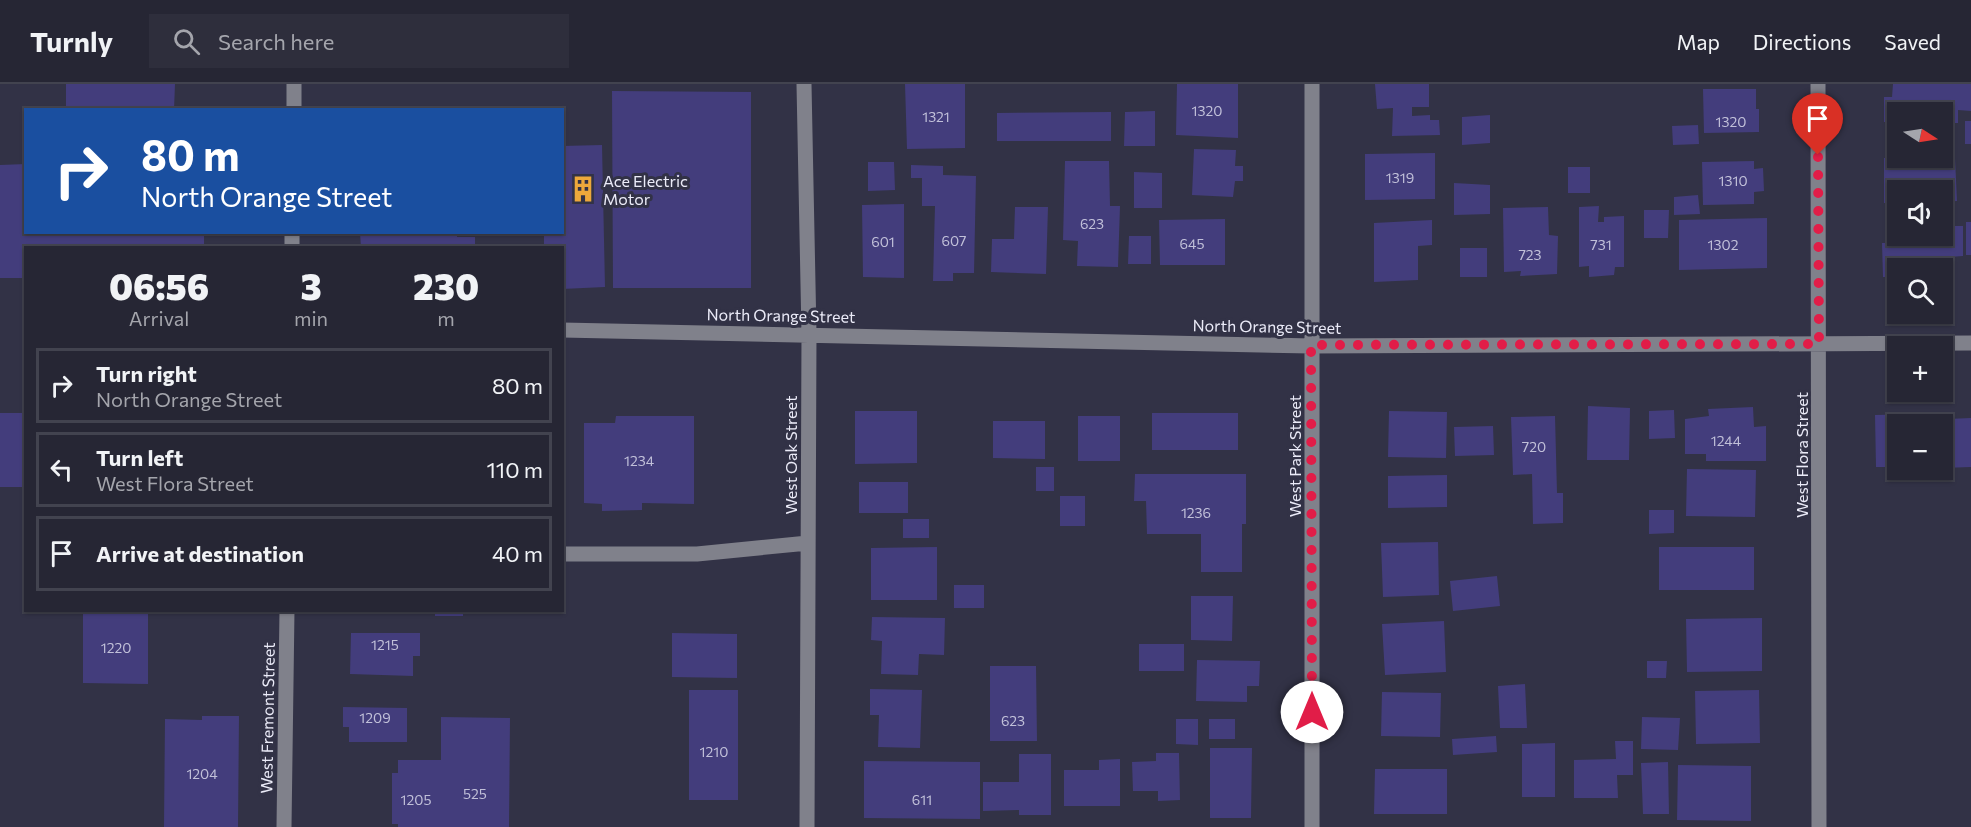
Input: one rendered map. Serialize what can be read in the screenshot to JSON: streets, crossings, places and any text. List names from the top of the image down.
{
  "streets": {
    "street": [
      "North Orange Street",
      "West Oak Street",
      "West Flora Street",
      "West Park Street",
      "West Fremont Street"
    ]
  },
  "crossings": [
    ["North Orange Street", "West Oak Street"],
    ["North Orange Street", "West Flora Street"],
    ["North Orange Street", "West Park Street"]
  ],
  "places": {
    "building": ["Ace Electric Motor"]
  },
  "house_numbers": [
    "1320",
    "1321",
    "1320",
    "1319",
    "1310",
    "623",
    "607",
    "601",
    "645",
    "731",
    "1302",
    "723",
    "1244",
    "720",
    "1234",
    "1236",
    "1215",
    "1220",
    "1209",
    "623",
    "1210",
    "1204",
    "525",
    "1205",
    "611"
  ],
  "north": "right",
  "page": {
    "header": "Turnly",
    "search": "Search here",
    "nav": ["Map", "Directions", "Saved"],
    "map_buttons": ["+", "−"],
    "turn": ["80 m", "North Orange Street"],
    "eta": [
      "06:56",
      "Arrival",
      "3",
      "min",
      "230",
      "m"
    ],
    "list": [
      {
        "name": "Turn right",
        "note": "North Orange Street",
        "value": "80 m"
      },
      {
        "name": "Turn left",
        "note": "West Flora Street",
        "value": "110 m"
      },
      {
        "name": "Arrive at destination",
        "value": "40 m"
      }
    ]
  }
}
